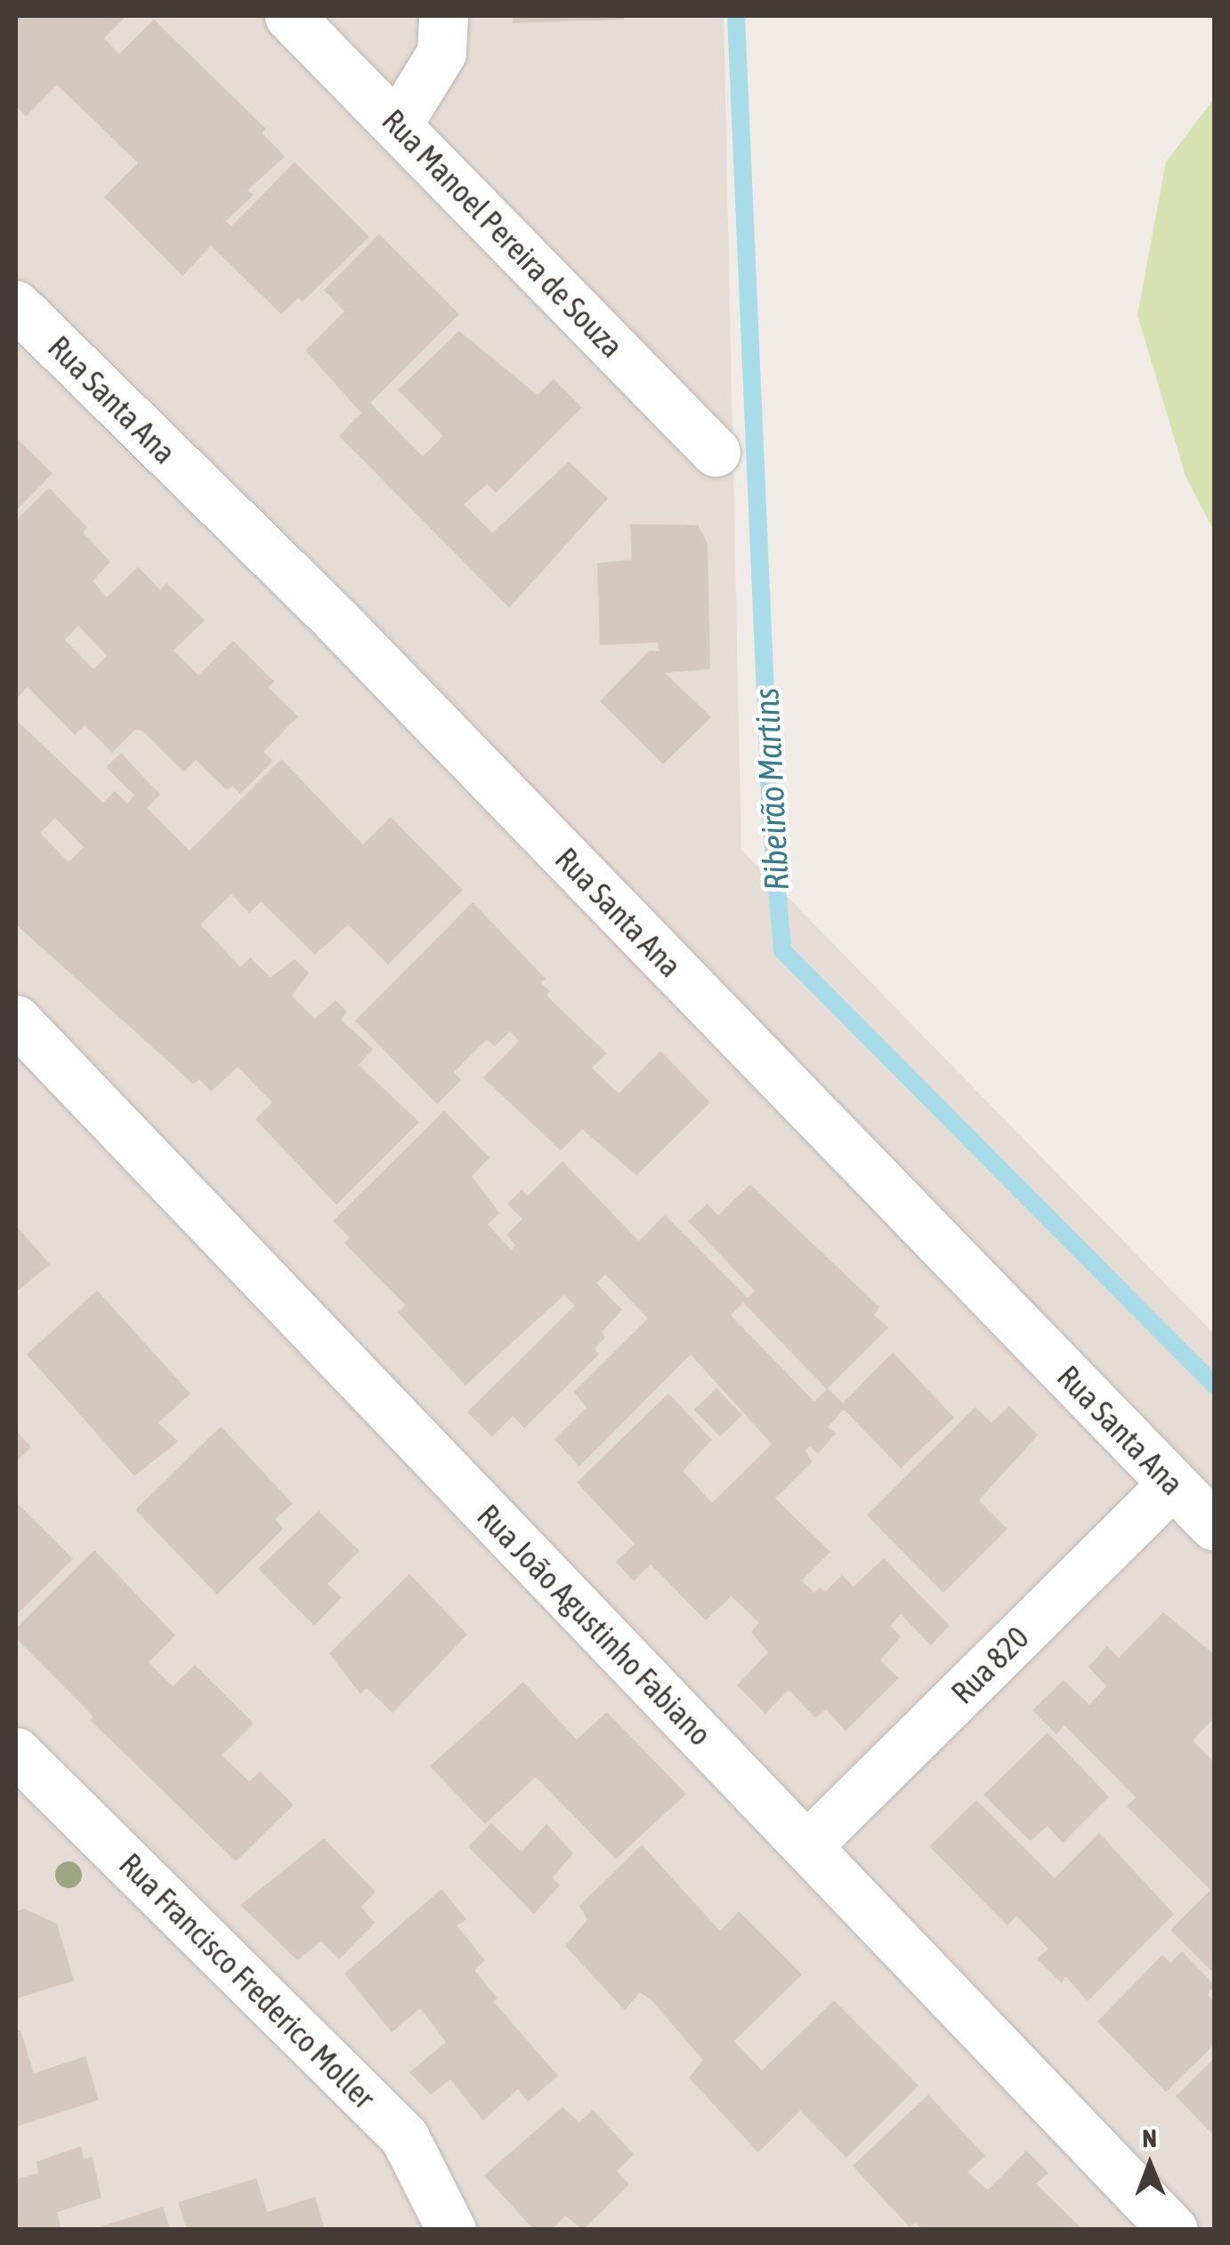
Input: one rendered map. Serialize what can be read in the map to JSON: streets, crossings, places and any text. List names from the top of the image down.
{
  "streets": {
    "street": [
      "Rua Manoel Pereira de Souza",
      "Rua Santa Ana",
      "Rua João Agustinho Fabiano",
      "Rua 820",
      "Rua Francisco Frederico Moller"
    ]
  },
  "crossings": [
    ["Rua Santa Ana", "Rua 820"],
    ["Rua João Agustinho Fabiano", "Rua 820"]
  ],
  "water": ["Ribeirão Martins"],
  "north": "top"
}
